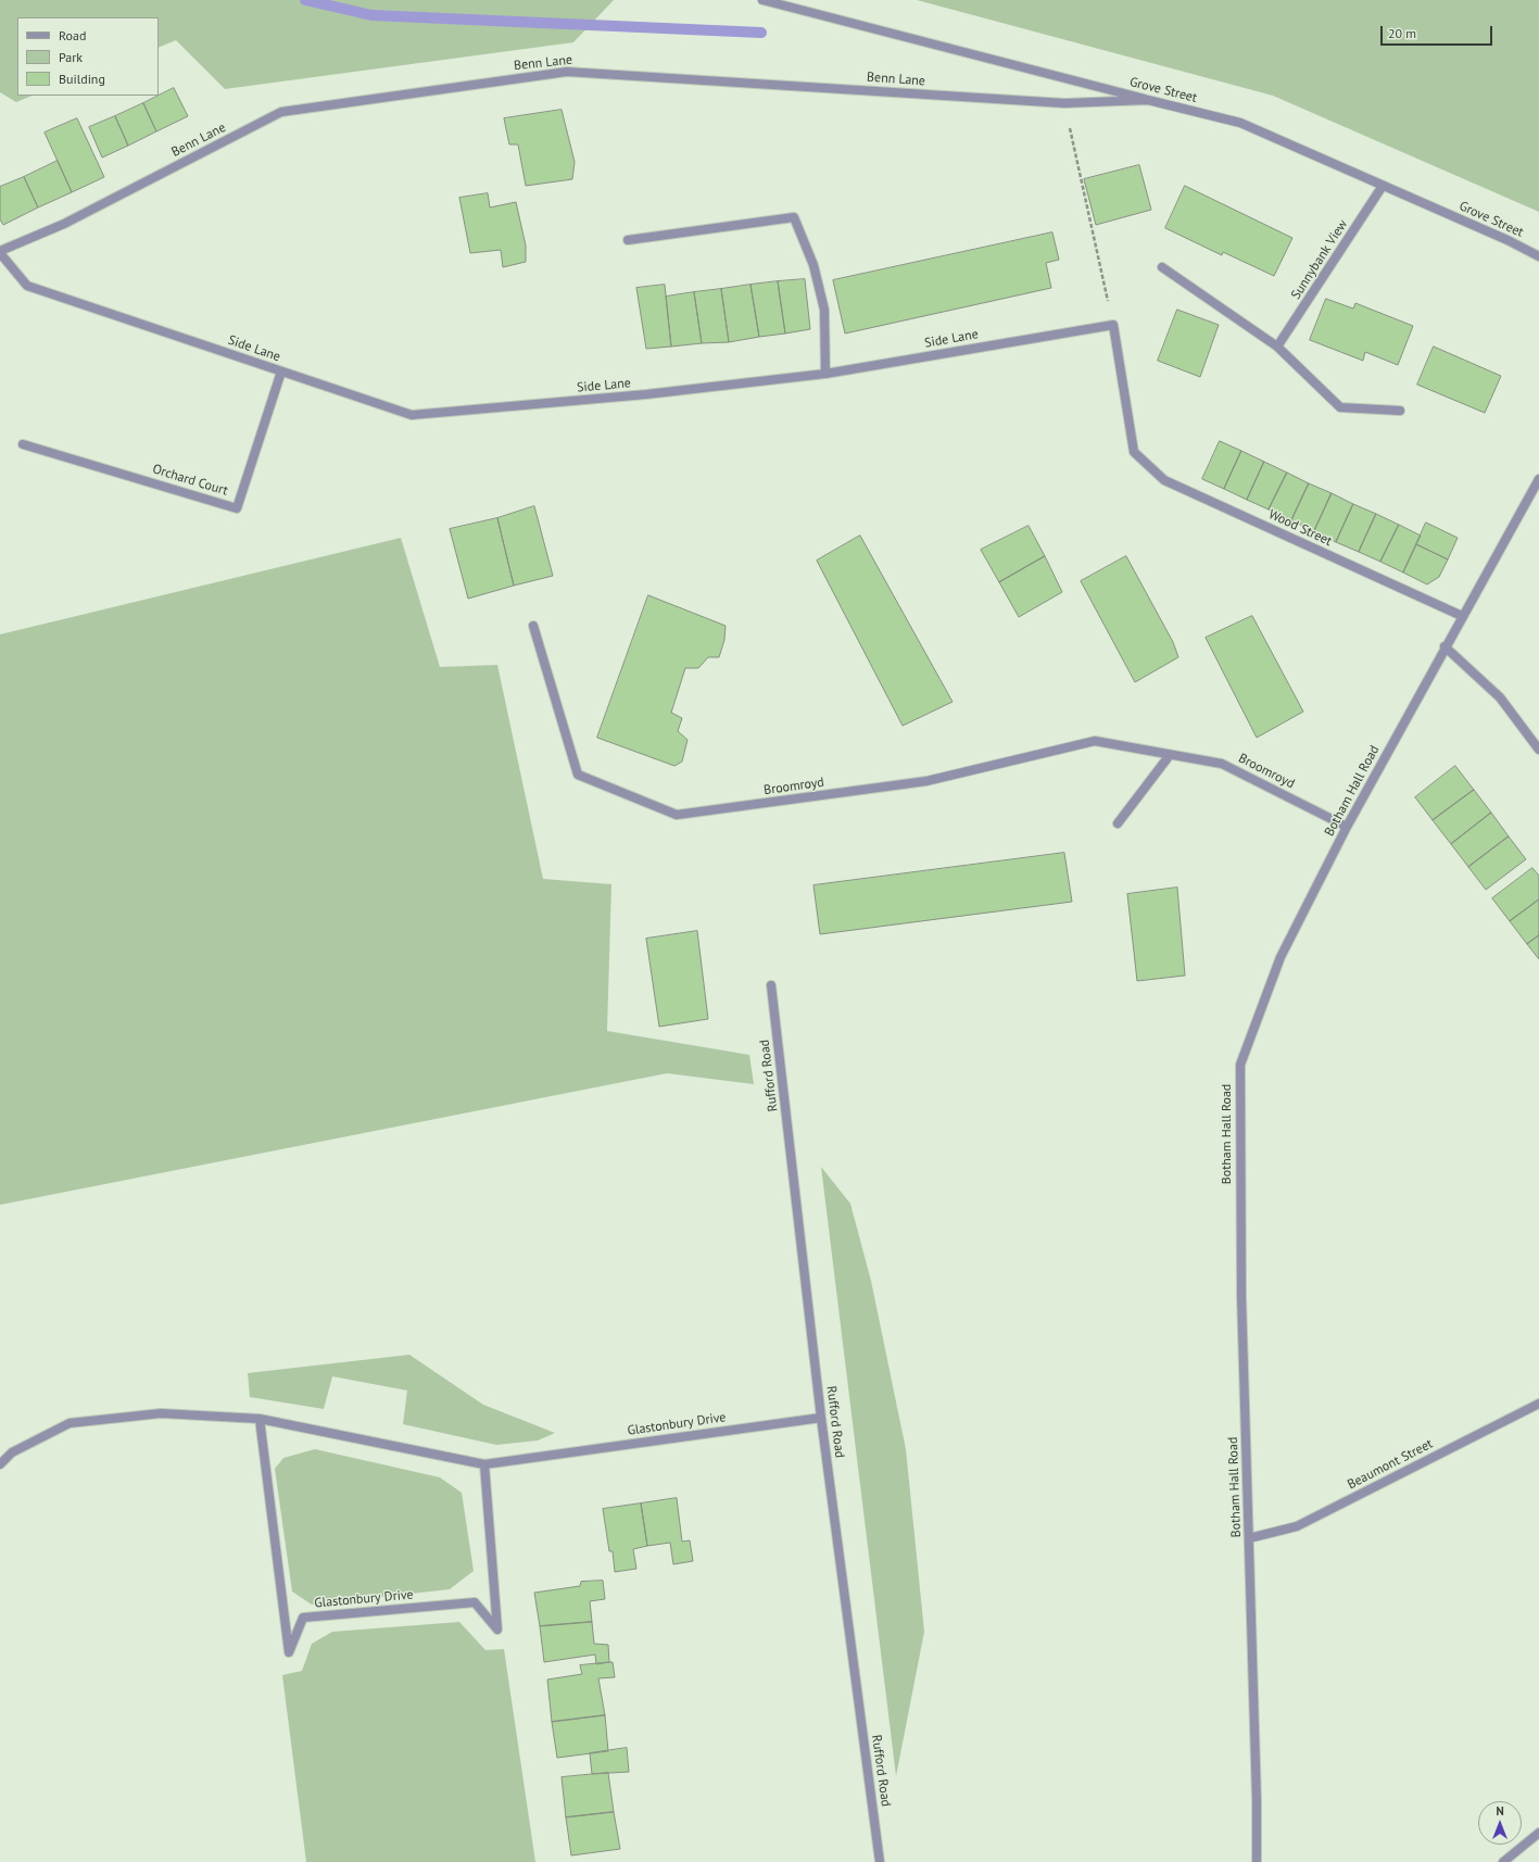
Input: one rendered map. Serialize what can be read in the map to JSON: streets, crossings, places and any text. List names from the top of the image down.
{
  "streets": {
    "street": [
      "Benn Lane",
      "Grove Street",
      "Sunnybank View",
      "Side Lane",
      "Orchard Court",
      "Wood Street",
      "Broomroyd",
      "Botham Hall Road",
      "Rufford Road",
      "Glastonbury Drive",
      "Beaumont Street"
    ]
  },
  "crossings": [
    ["Benn Lane", "Grove Street"],
    ["Benn Lane", "Side Lane"],
    ["Grove Street", "Sunnybank View"],
    ["Side Lane", "Orchard Court"],
    ["Side Lane", "Wood Street"],
    ["Wood Street", "Botham Hall Road"],
    ["Broomroyd", "Botham Hall Road"],
    ["Botham Hall Road", "Beaumont Street"],
    ["Rufford Road", "Glastonbury Drive"]
  ],
  "legend": ["Road", "Park", "Building"],
  "scale_bar": "20 m",
  "north": "top"
}
